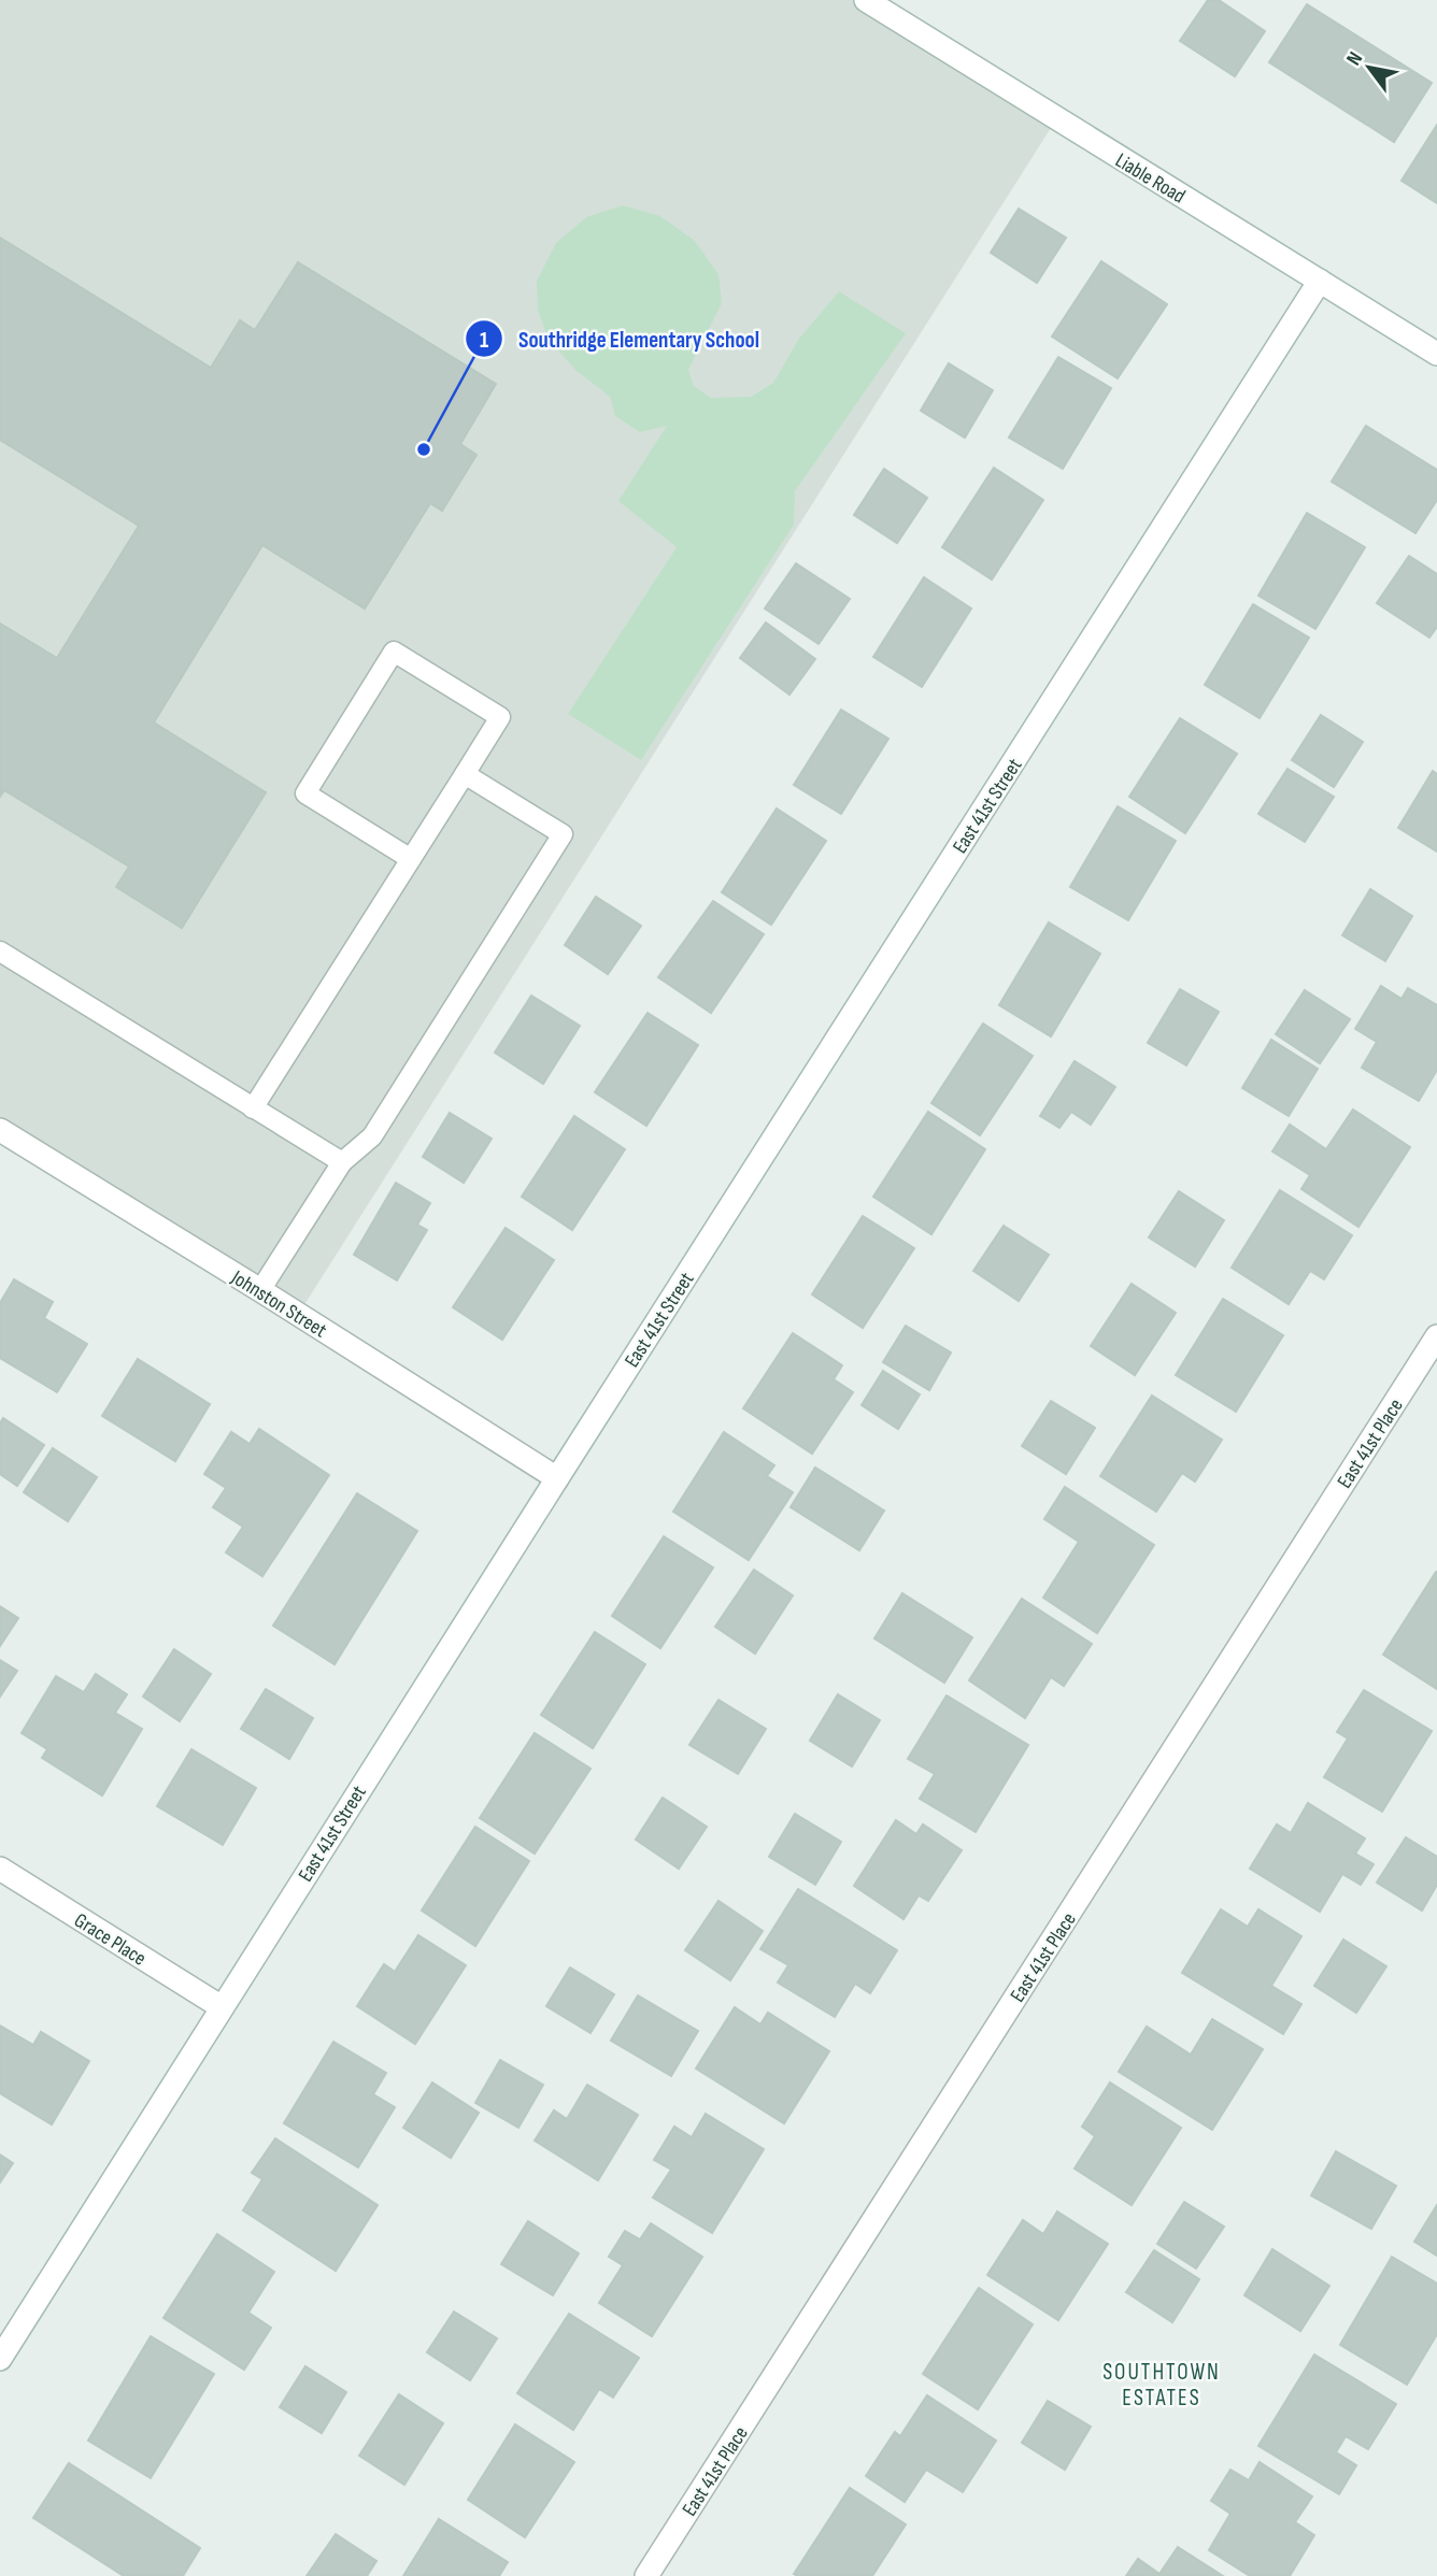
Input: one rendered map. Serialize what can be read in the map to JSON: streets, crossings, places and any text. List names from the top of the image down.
{
  "streets": {
    "street": [
      "Liable Road",
      "East 41st Street",
      "Johnston Street",
      "East 41st Place",
      "Grace Place"
    ]
  },
  "crossings": [
    ["Liable Road", "East 41st Street"],
    ["East 41st Street", "Johnston Street"],
    ["East 41st Street", "Grace Place"]
  ],
  "districts": ["SOUTHTOWN ESTATES"],
  "places": ["Southridge Elementary School"],
  "north": "top left"
}
